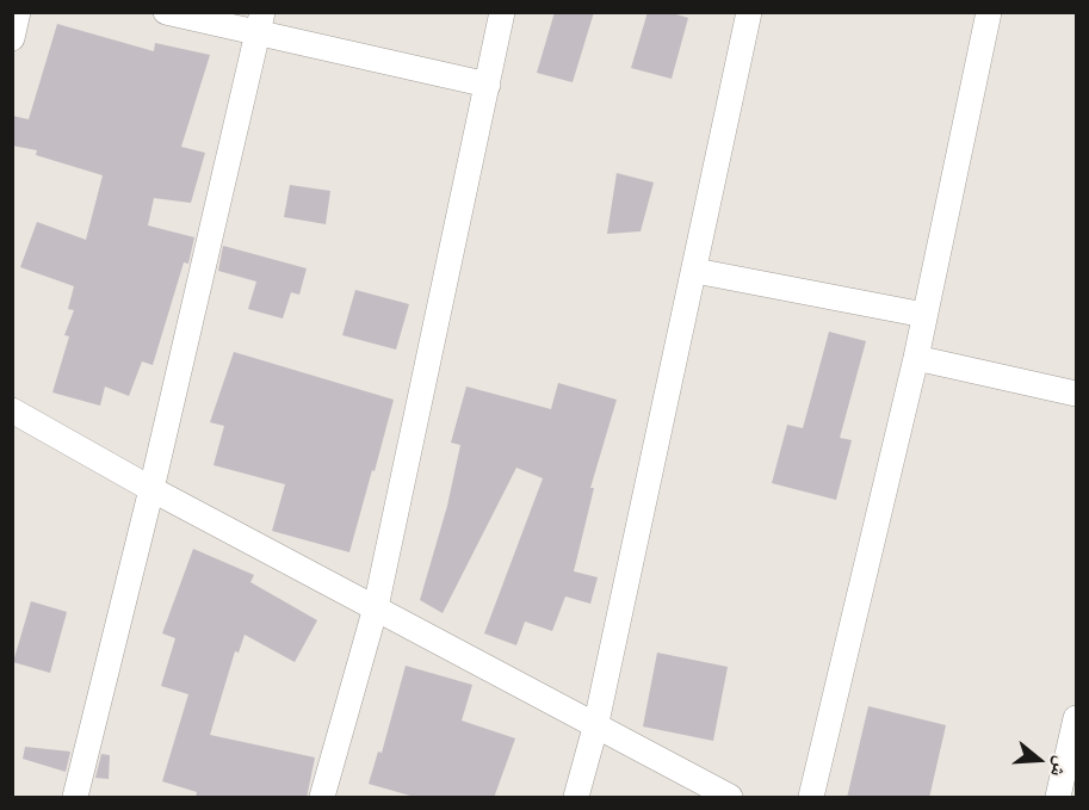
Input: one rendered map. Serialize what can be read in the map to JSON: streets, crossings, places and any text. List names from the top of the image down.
{
  "north": "right"
}
